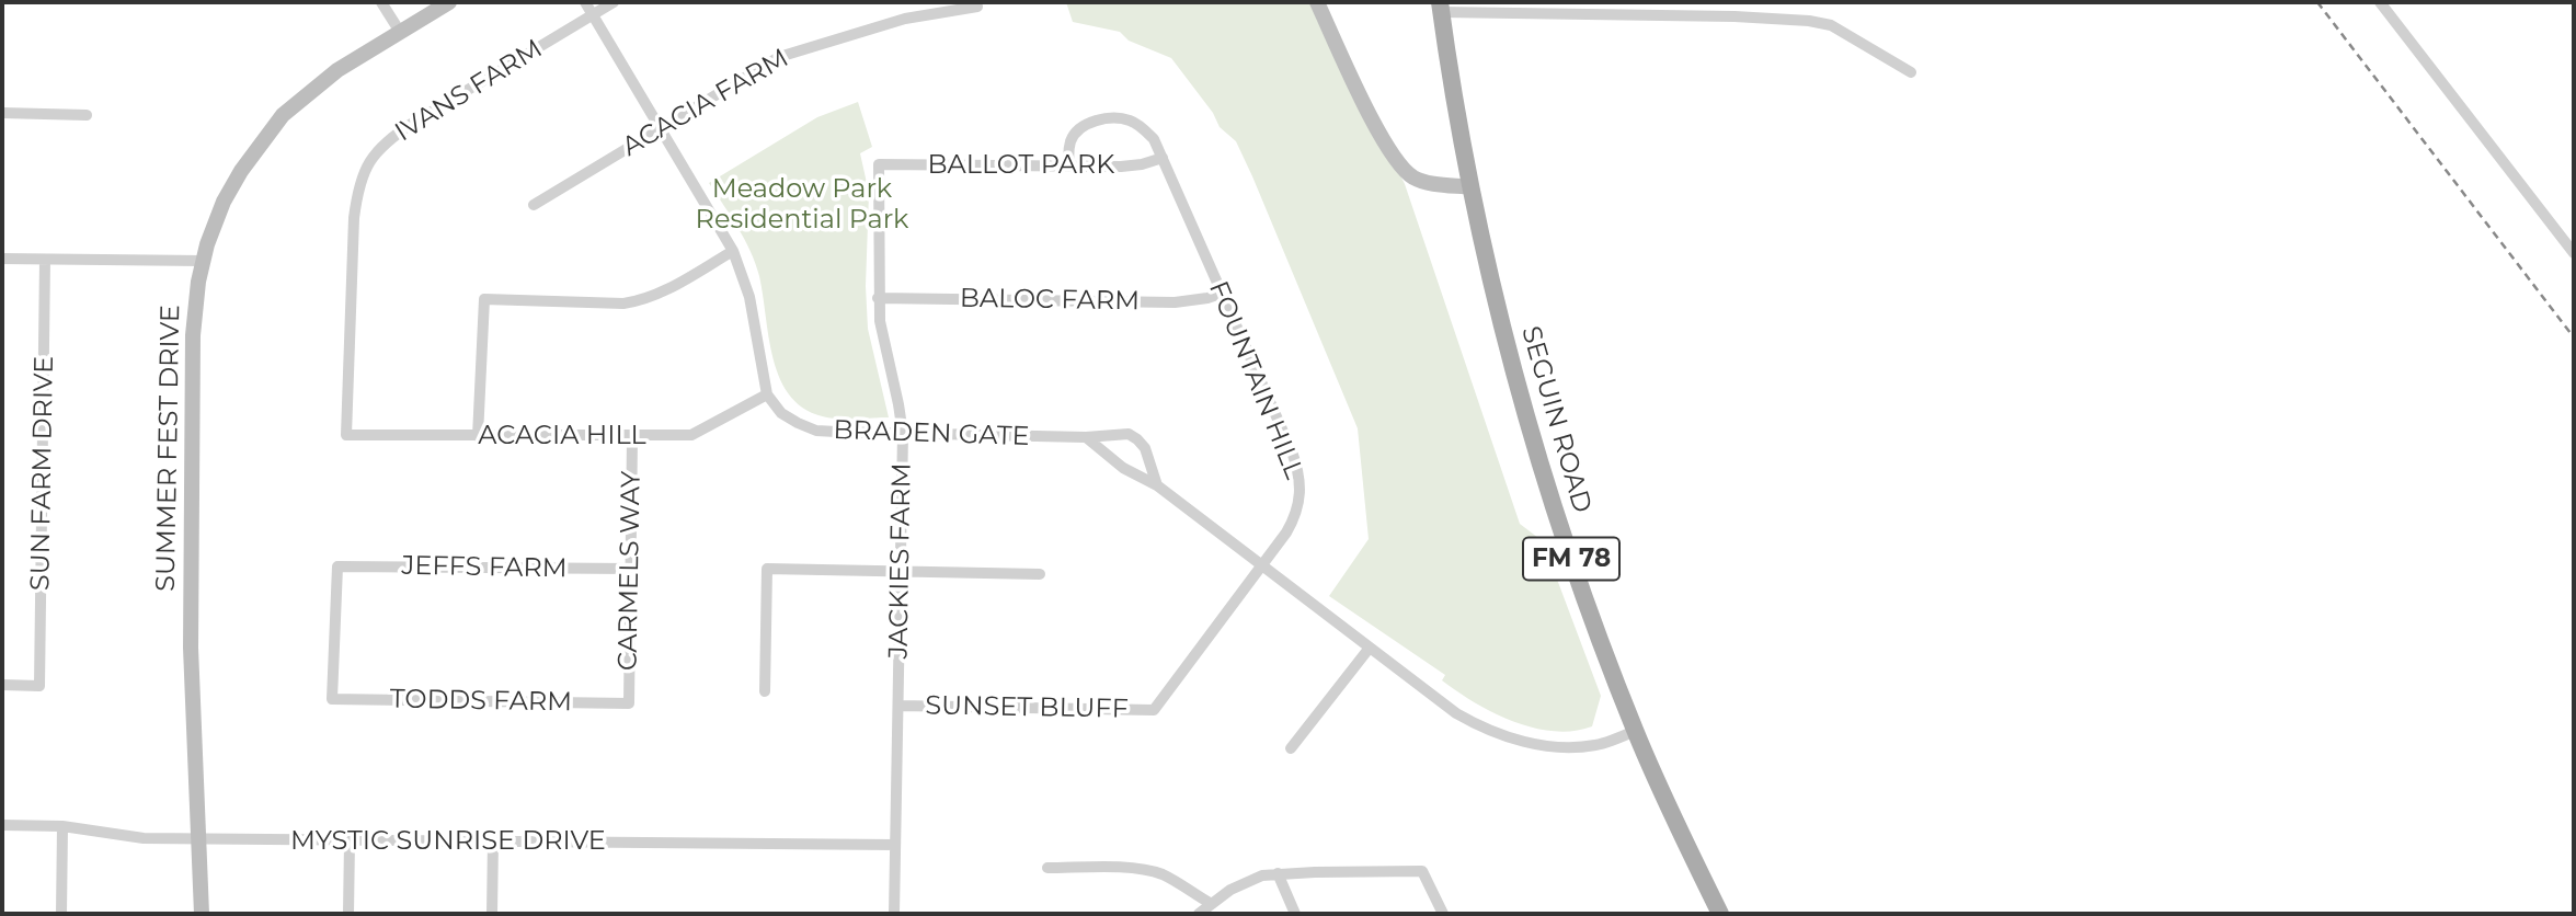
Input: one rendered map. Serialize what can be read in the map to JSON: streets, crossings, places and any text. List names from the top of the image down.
{
  "streets": {
    "main road": ["SEGUIN ROAD", "FM 78"],
    "street": [
      "IVANS FARM",
      "ACACIA FARM",
      "BALLOT PARK",
      "BALOC FARM",
      "FOUNTAIN HILL",
      "BRADEN GATE",
      "ACACIA HILL",
      "SUMMER FEST DRIVE",
      "SUN FARM DRIVE",
      "JACKIES FARM",
      "JEFFS FARM",
      "CARMELS WAY",
      "TODDS FARM",
      "SUNSET BLUFF",
      "MYSTIC SUNRISE DRIVE"
    ]
  },
  "crossings": [
    ["IVANS FARM", "ACACIA HILL"],
    ["BALLOT PARK", "FOUNTAIN HILL"],
    ["BALLOT PARK", "JACKIES FARM"],
    ["BALOC FARM", "FOUNTAIN HILL"],
    ["BALOC FARM", "JACKIES FARM"],
    ["FOUNTAIN HILL", "SUNSET BLUFF"],
    ["BRADEN GATE", "ACACIA HILL"],
    ["BRADEN GATE", "JACKIES FARM"],
    ["ACACIA HILL", "CARMELS WAY"],
    ["SUMMER FEST DRIVE", "MYSTIC SUNRISE DRIVE"],
    ["JACKIES FARM", "SUNSET BLUFF"],
    ["JACKIES FARM", "MYSTIC SUNRISE DRIVE"],
    ["JEFFS FARM", "CARMELS WAY"],
    ["JEFFS FARM", "TODDS FARM"],
    ["CARMELS WAY", "TODDS FARM"]
  ],
  "parks": ["Meadow Park Residential Park"]
}
